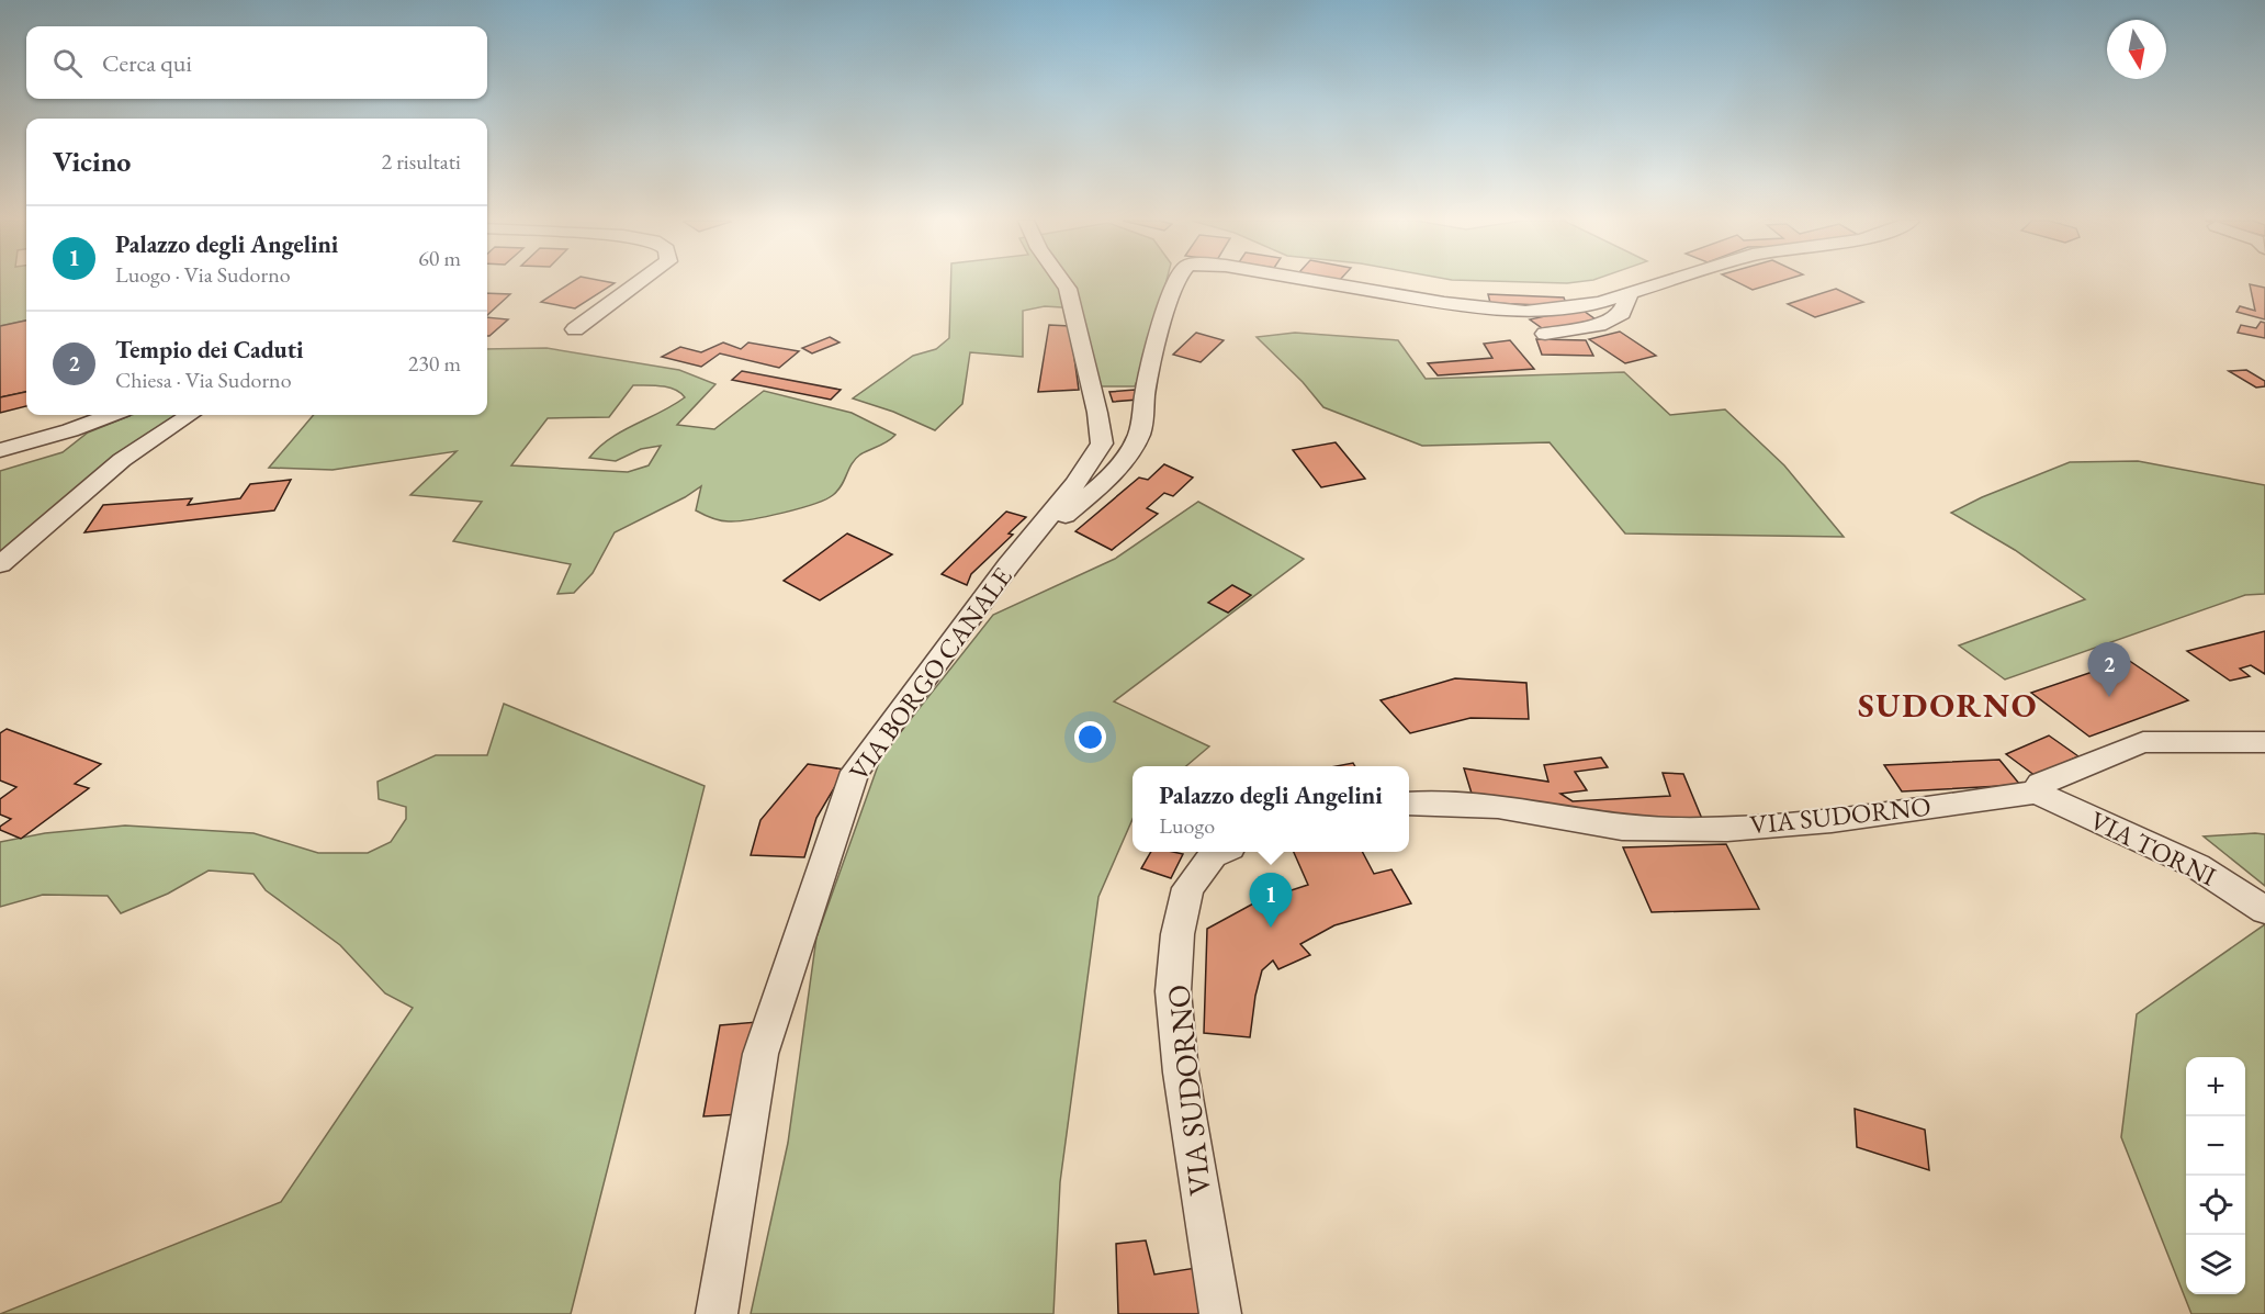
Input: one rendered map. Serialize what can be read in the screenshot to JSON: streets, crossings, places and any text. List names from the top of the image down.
{
  "streets": {
    "street": ["VIA BORGO CANALE", "VIA SUDORNO", "VIA TORNI"]
  },
  "crossings": [
    ["VIA SUDORNO", "VIA TORNI"]
  ],
  "districts": ["SUDORNO"],
  "north": "bottom",
  "page": {
    "search": "Cerca qui",
    "heading": ["Vicino", "2 risultati"],
    "list": [
      {
        "mark": "1",
        "name": "Palazzo degli Angelini",
        "note": "Luogo · Via Sudorno",
        "value": "60 m"
      },
      {
        "mark": "2",
        "name": "Tempio dei Caduti",
        "note": "Chiesa · Via Sudorno",
        "value": "230 m"
      }
    ],
    "pins": ["2", "1"],
    "popup": ["Palazzo degli Angelini", "Luogo"],
    "map_buttons": ["+", "−"]
  }
}
